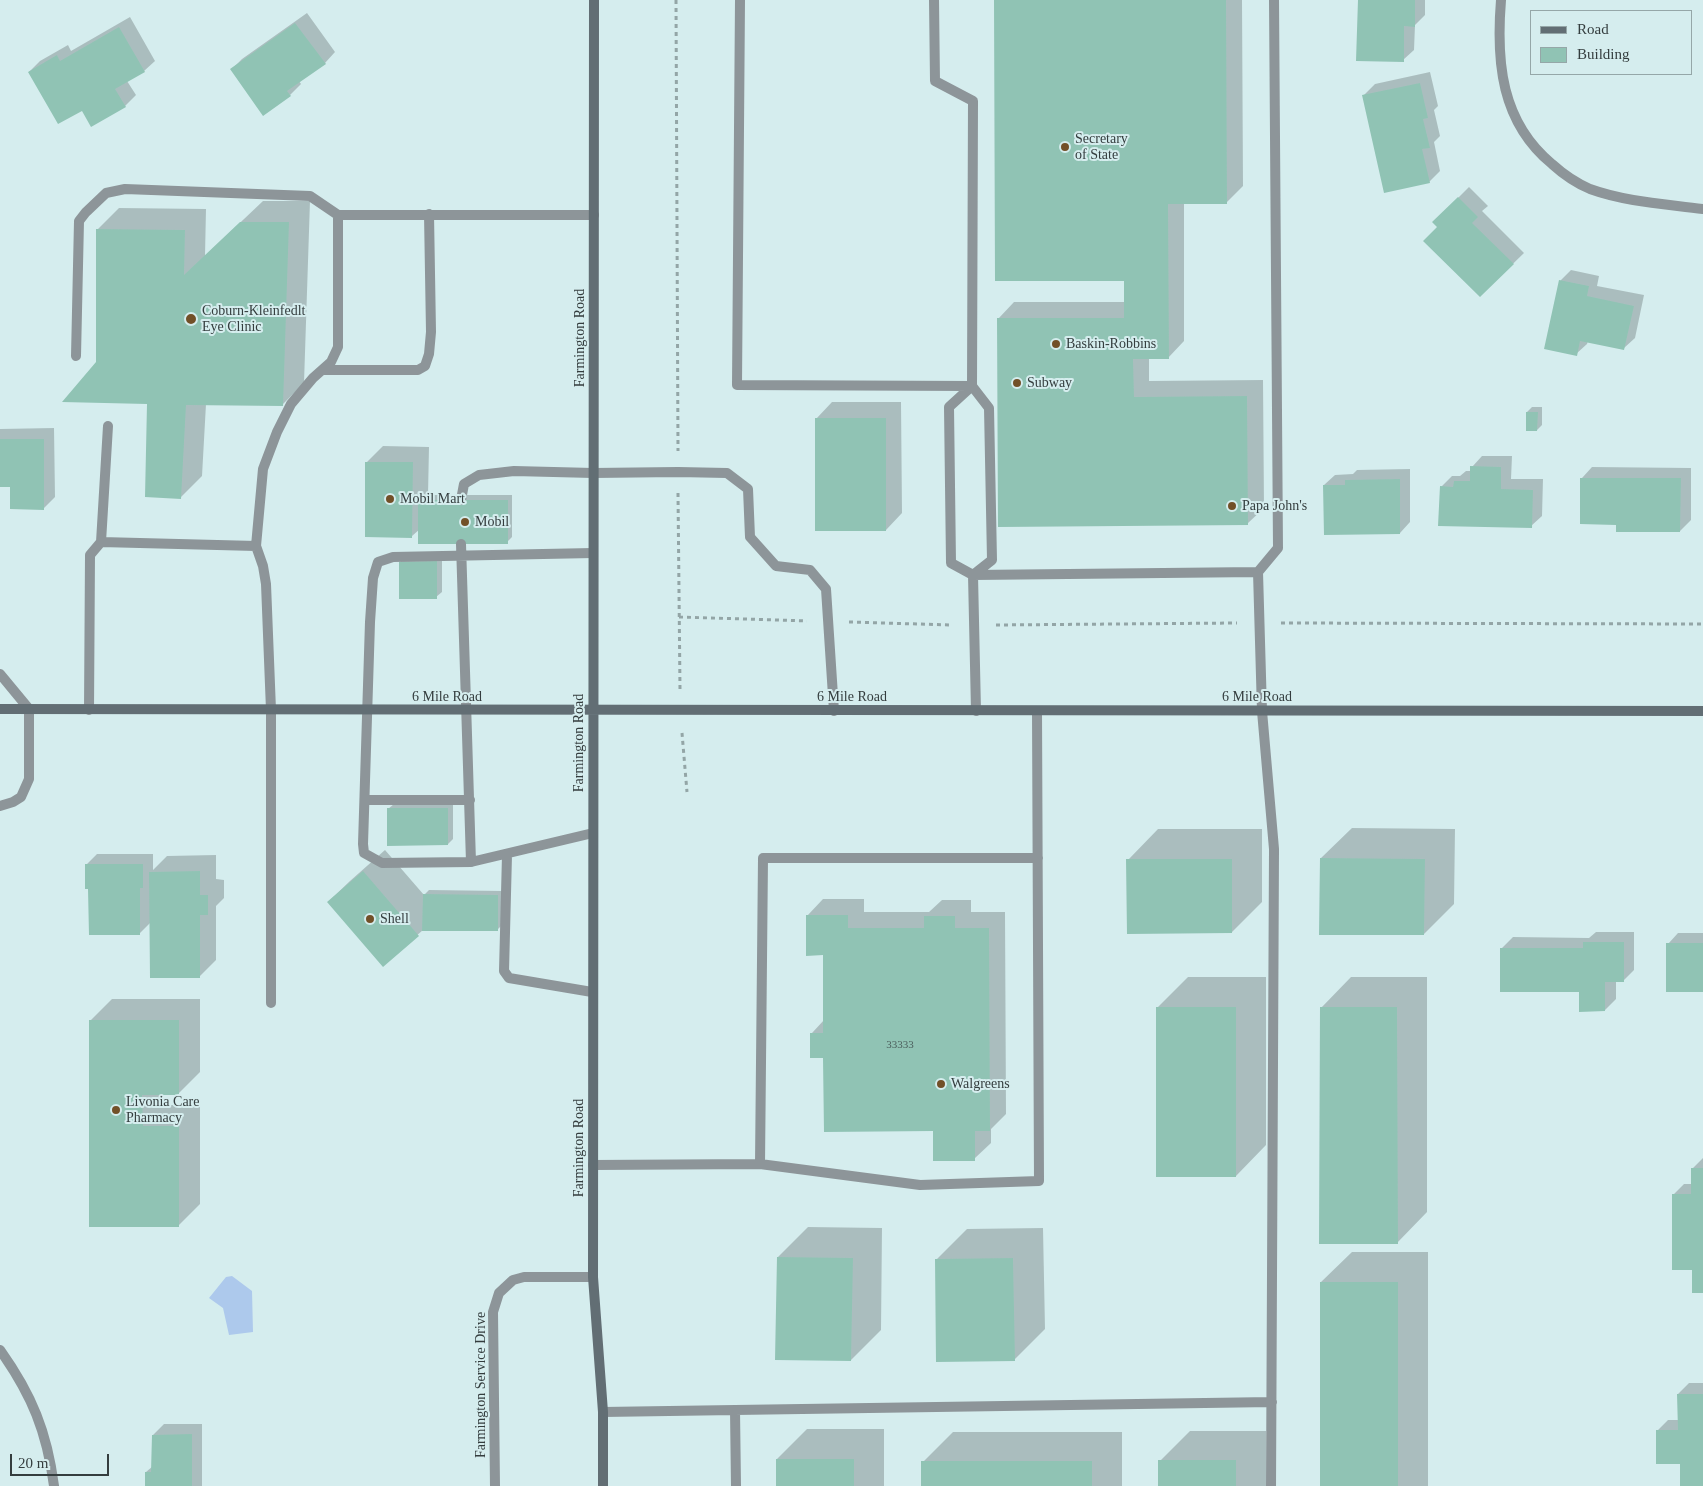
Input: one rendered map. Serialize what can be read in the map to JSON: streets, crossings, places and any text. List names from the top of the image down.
{
  "streets": {
    "main road": ["Farmington Road", "6 Mile Road"],
    "street": ["Farmington Service Drive"]
  },
  "crossings": [
    ["Farmington Road", "6 Mile Road"],
    ["Farmington Road", "Farmington Service Drive"]
  ],
  "places": [
    "Secretary of State",
    "Coburn-Kleinfedlt Eye Clinic",
    "Baskin-Robbins",
    "Subway",
    "Mobil Mart",
    "Papa John's",
    "Mobil",
    "Shell",
    "Walgreens",
    "Livonia Care Pharmacy"
  ],
  "house_numbers": ["33333"],
  "legend": ["Road", "Building"],
  "scale_bar": "20 m"
}
